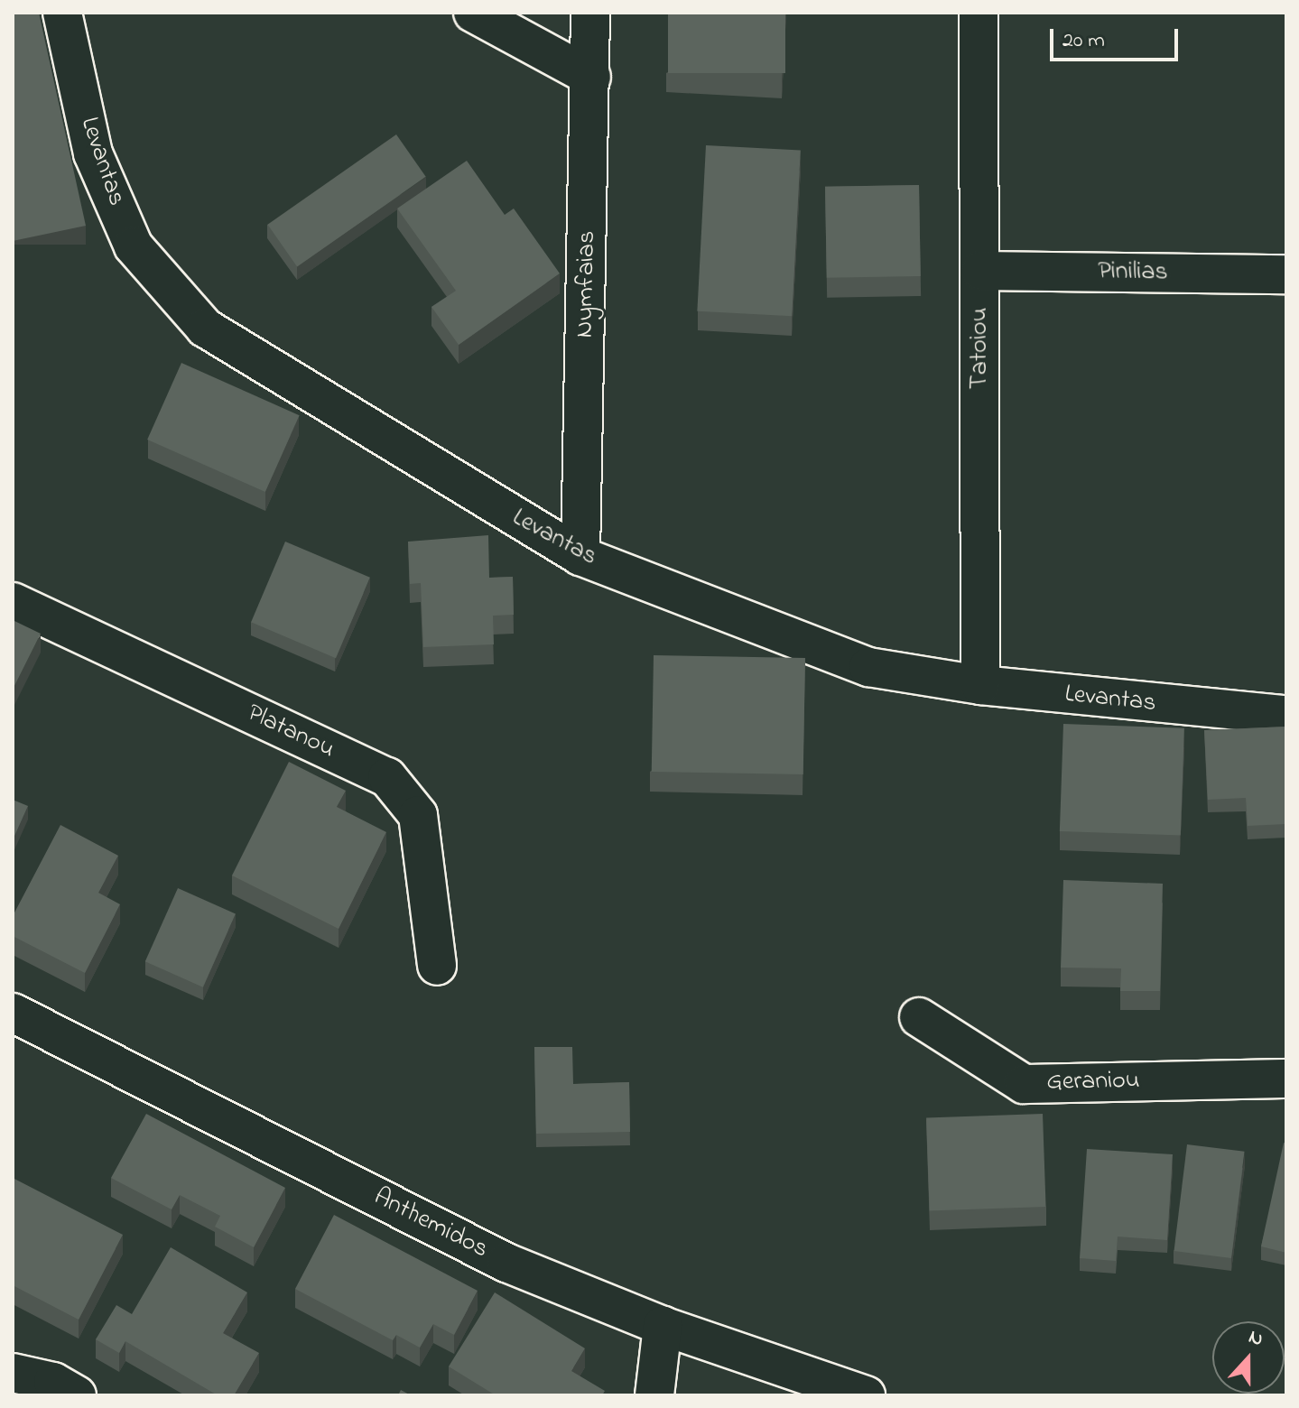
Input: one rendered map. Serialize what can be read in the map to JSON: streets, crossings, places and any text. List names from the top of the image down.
{
  "streets": {
    "street": [
      "Levantas",
      "Pinilias",
      "Nymfaias",
      "Tatoiou",
      "Platanou",
      "Geraniou",
      "Anthemidos"
    ]
  },
  "crossings": [
    ["Levantas", "Nymfaias"],
    ["Levantas", "Tatoiou"],
    ["Pinilias", "Tatoiou"]
  ],
  "scale_bar": "20 m",
  "north": "top"
}
